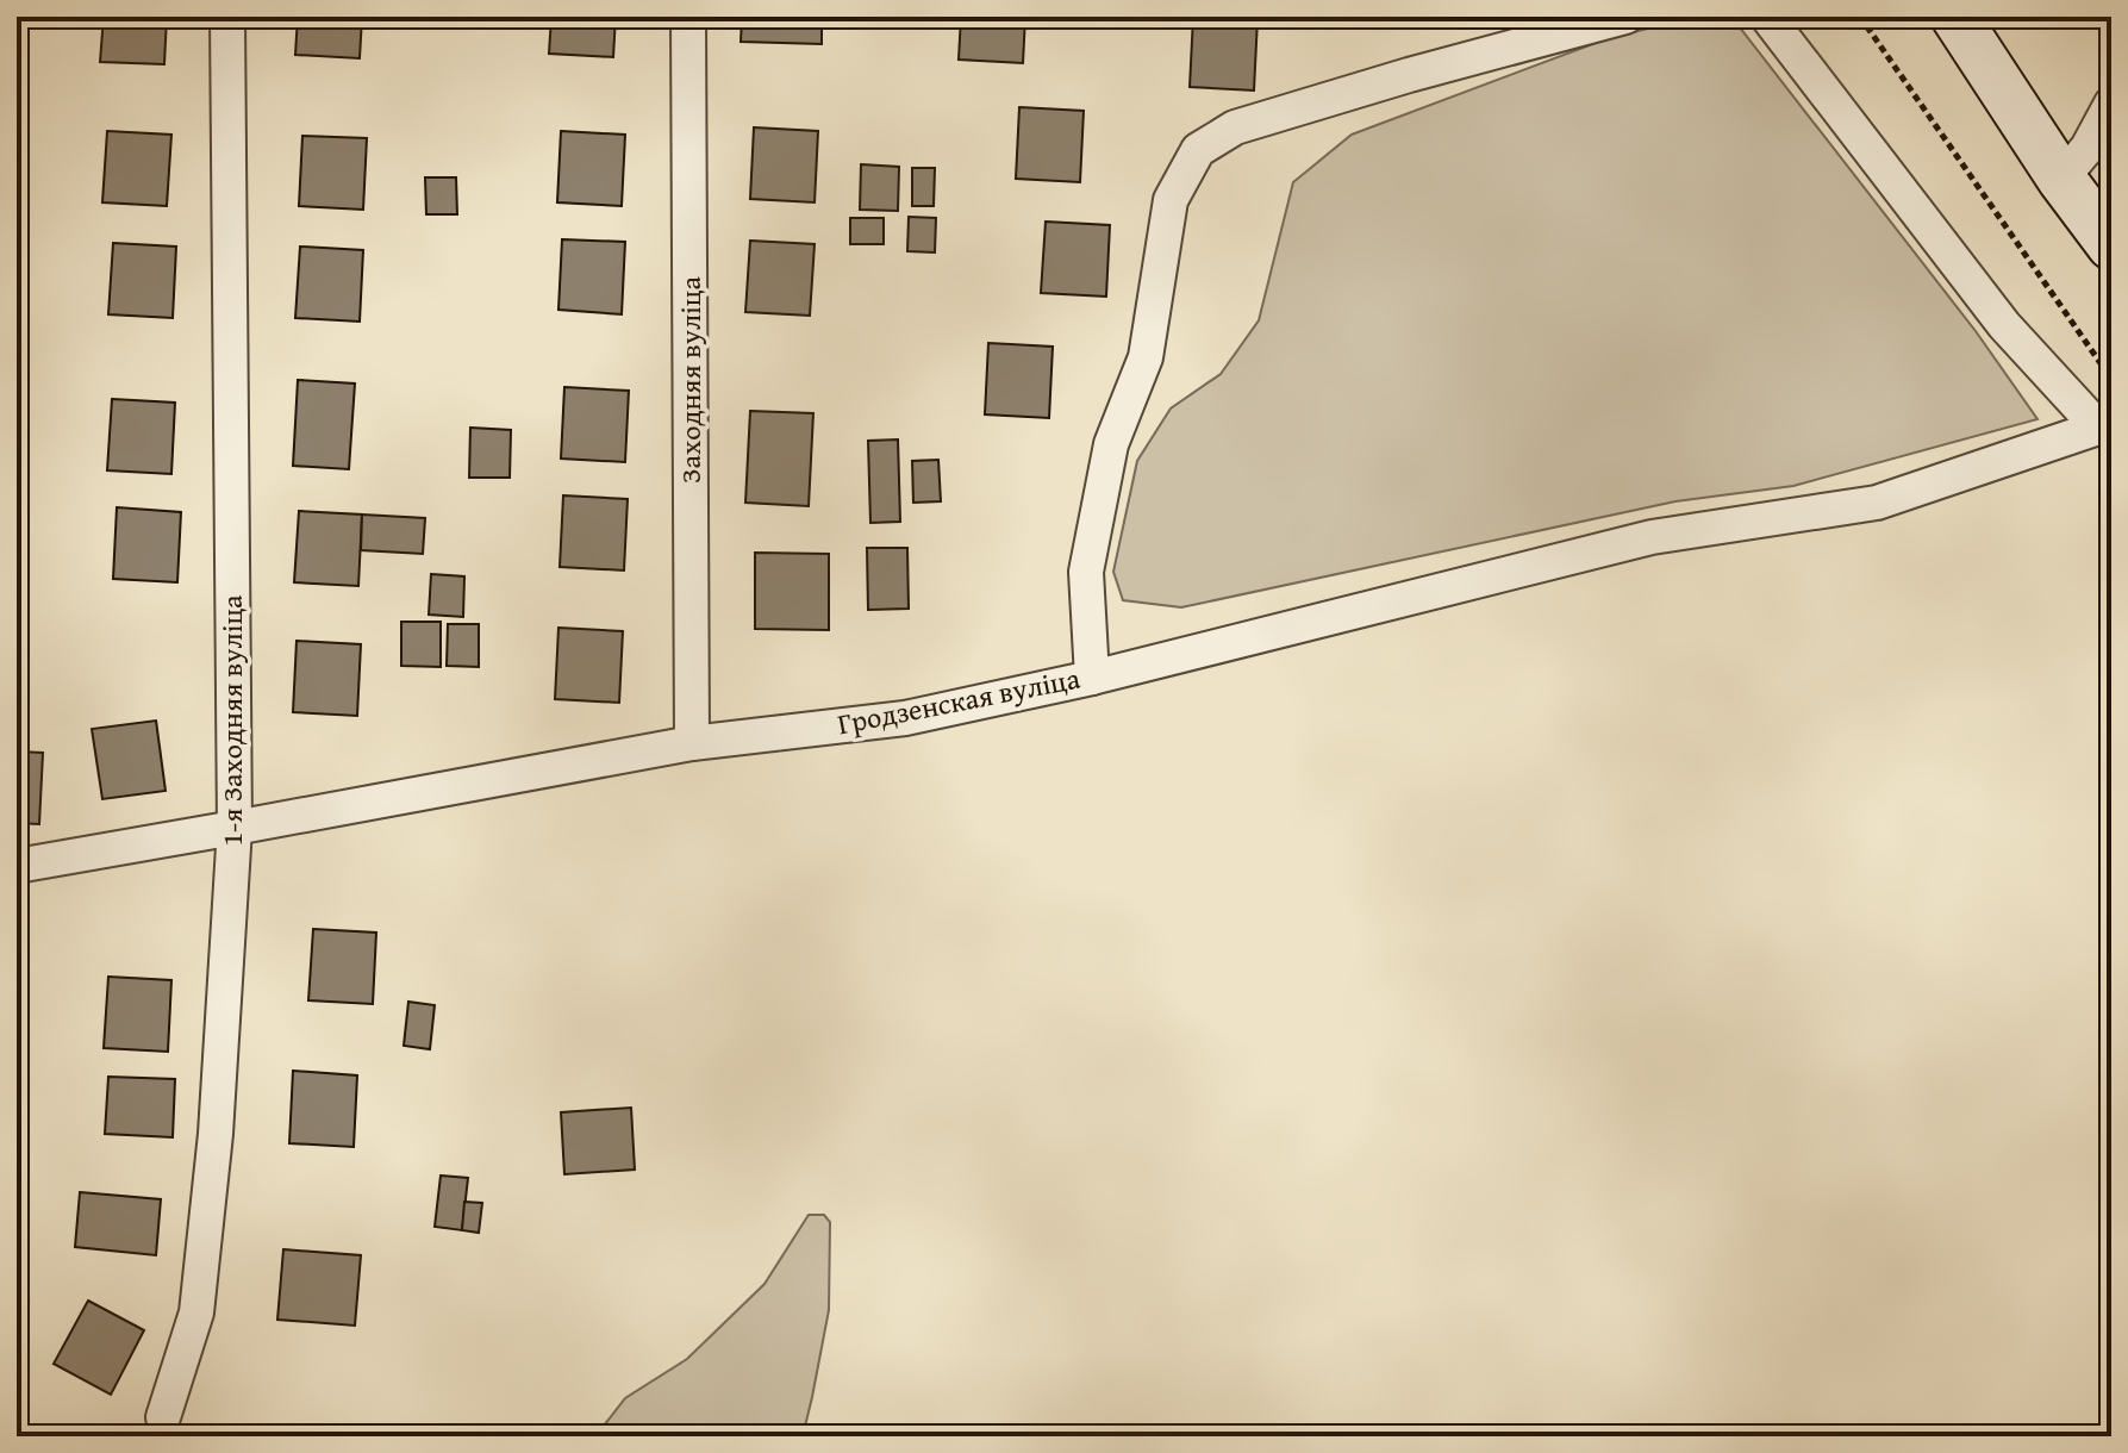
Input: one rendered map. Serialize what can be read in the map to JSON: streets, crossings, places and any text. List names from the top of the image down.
{
  "streets": {
    "street": ["Заходняя вуліца", "Гродзенская вуліца", "1-я Заходняя вуліца"]
  },
  "crossings": [
    ["Заходняя вуліца", "Гродзенская вуліца"],
    ["Гродзенская вуліца", "1-я Заходняя вуліца"]
  ]
}
